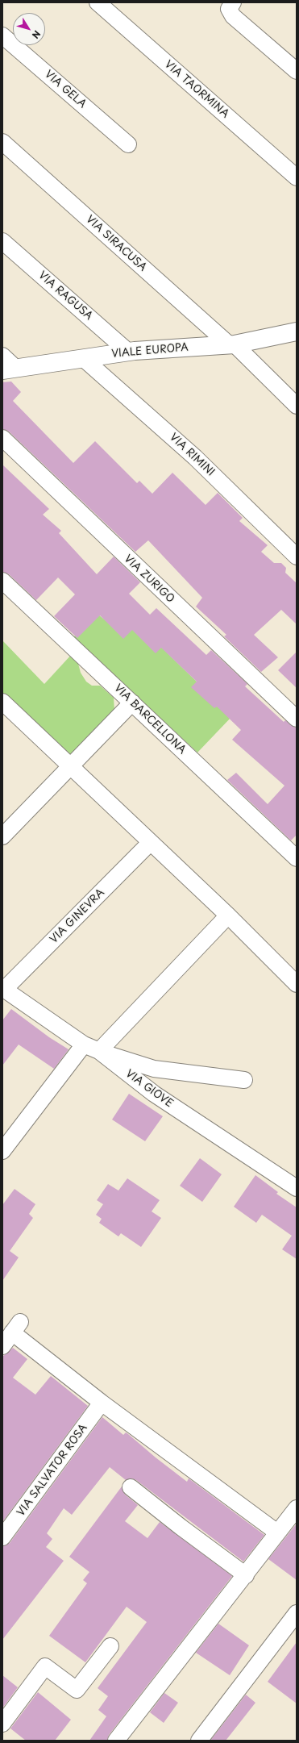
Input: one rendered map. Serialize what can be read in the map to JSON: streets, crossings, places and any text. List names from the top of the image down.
{
  "streets": {
    "street": [
      "VIA GELA",
      "VIA TAORMINA",
      "VIA SIRACUSA",
      "VIA RAGUSA",
      "VIALE EUROPA",
      "VIA RIMINI",
      "VIA ZURIGO",
      "VIA BARCELLONA",
      "VIA GINEVRA",
      "VIA GIOVE",
      "VIA SALVATOR ROSA"
    ]
  },
  "crossings": [
    ["VIA SIRACUSA", "VIALE EUROPA"],
    ["VIA RAGUSA", "VIALE EUROPA"],
    ["VIALE EUROPA", "VIA RIMINI"],
    ["VIA GINEVRA", "VIA GIOVE"]
  ],
  "north": "bottom right"
}
